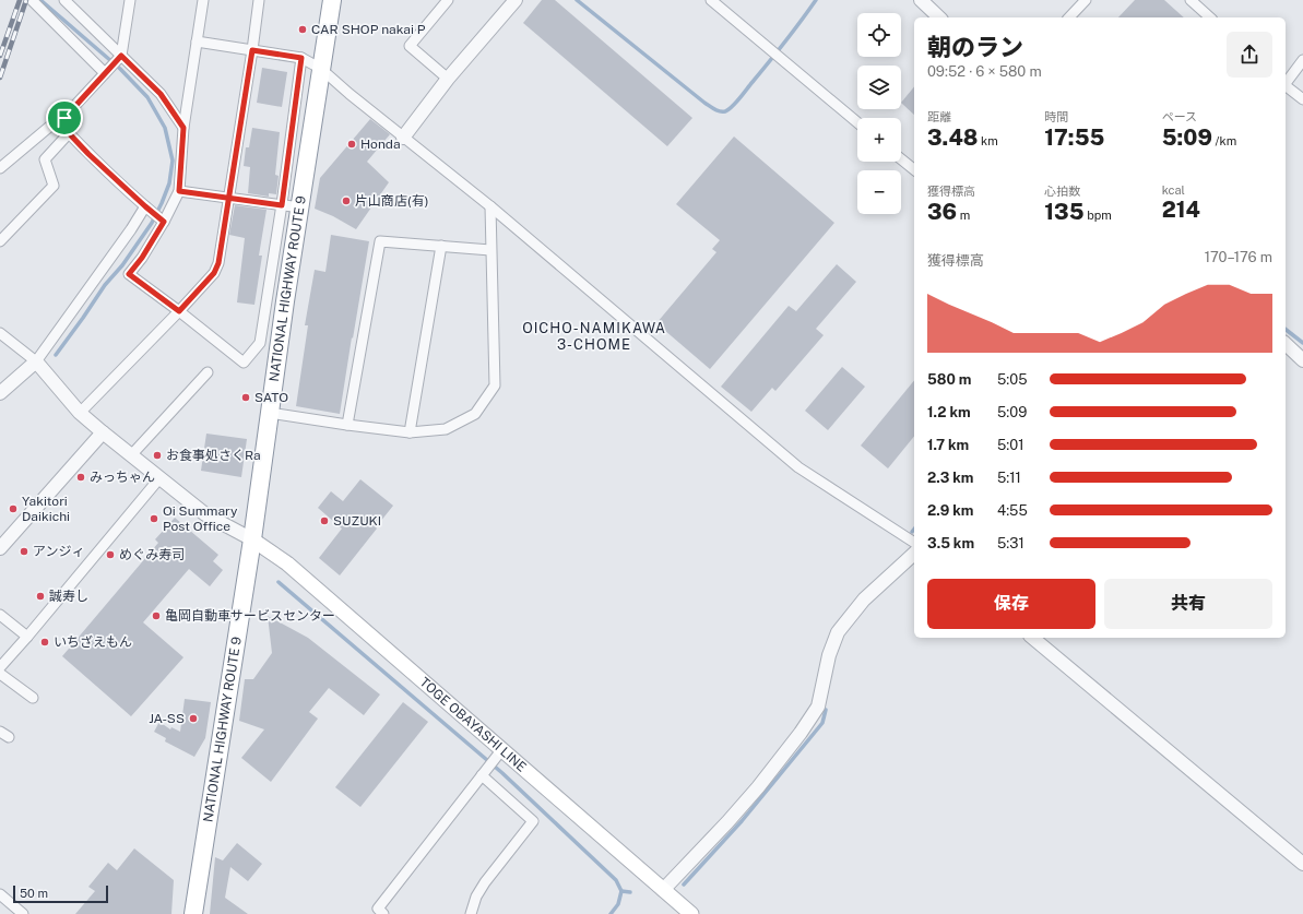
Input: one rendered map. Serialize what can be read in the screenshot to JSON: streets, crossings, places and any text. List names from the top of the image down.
{
  "streets": {
    "highway": ["NATIONAL HIGHWAY ROUTE 9"],
    "main road": ["TOGE OBAYASHI LINE"]
  },
  "crossings": [
    ["NATIONAL HIGHWAY ROUTE 9", "TOGE OBAYASHI LINE"]
  ],
  "districts": ["OICHO-NAMIKAWA 3-CHOME"],
  "places": [
    "CAR SHOP nakai P",
    "Honda",
    "片山商店(有)",
    "SATO",
    "お食事処さくRa",
    "みっちゃん",
    "Yakitori Daikichi",
    "Oi Summary Post Office",
    "SUZUKI",
    "アンジィ",
    "めぐみ寿司",
    "誠寿し",
    "亀岡自動車サービスセンター",
    "いちざえもん",
    "JA-SS"
  ],
  "scale_bar": "50 m",
  "page": {
    "map_buttons": ["+", "−"],
    "heading": ["朝のラン", "09:52 · 6 × 580 m"],
    "stats": [
      ["距離", "3.48 km"],
      ["時間", "17:55"],
      ["ペース", "5:09 /km"],
      ["獲得標高", "36 m"],
      ["心拍数", "135 bpm"],
      ["kcal", "214"]
    ],
    "chart": ["獲得標高", "170–176 m"],
    "list": [
      {
        "name": "580 m",
        "note": "5:05"
      },
      {
        "name": "1.2 km",
        "note": "5:09"
      },
      {
        "name": "1.7 km",
        "note": "5:01"
      },
      {
        "name": "2.3 km",
        "note": "5:11"
      },
      {
        "name": "2.9 km",
        "note": "4:55"
      },
      {
        "name": "3.5 km",
        "note": "5:31"
      }
    ],
    "buttons": ["保存", "共有"],
    "scale": "50 m"
  }
}
